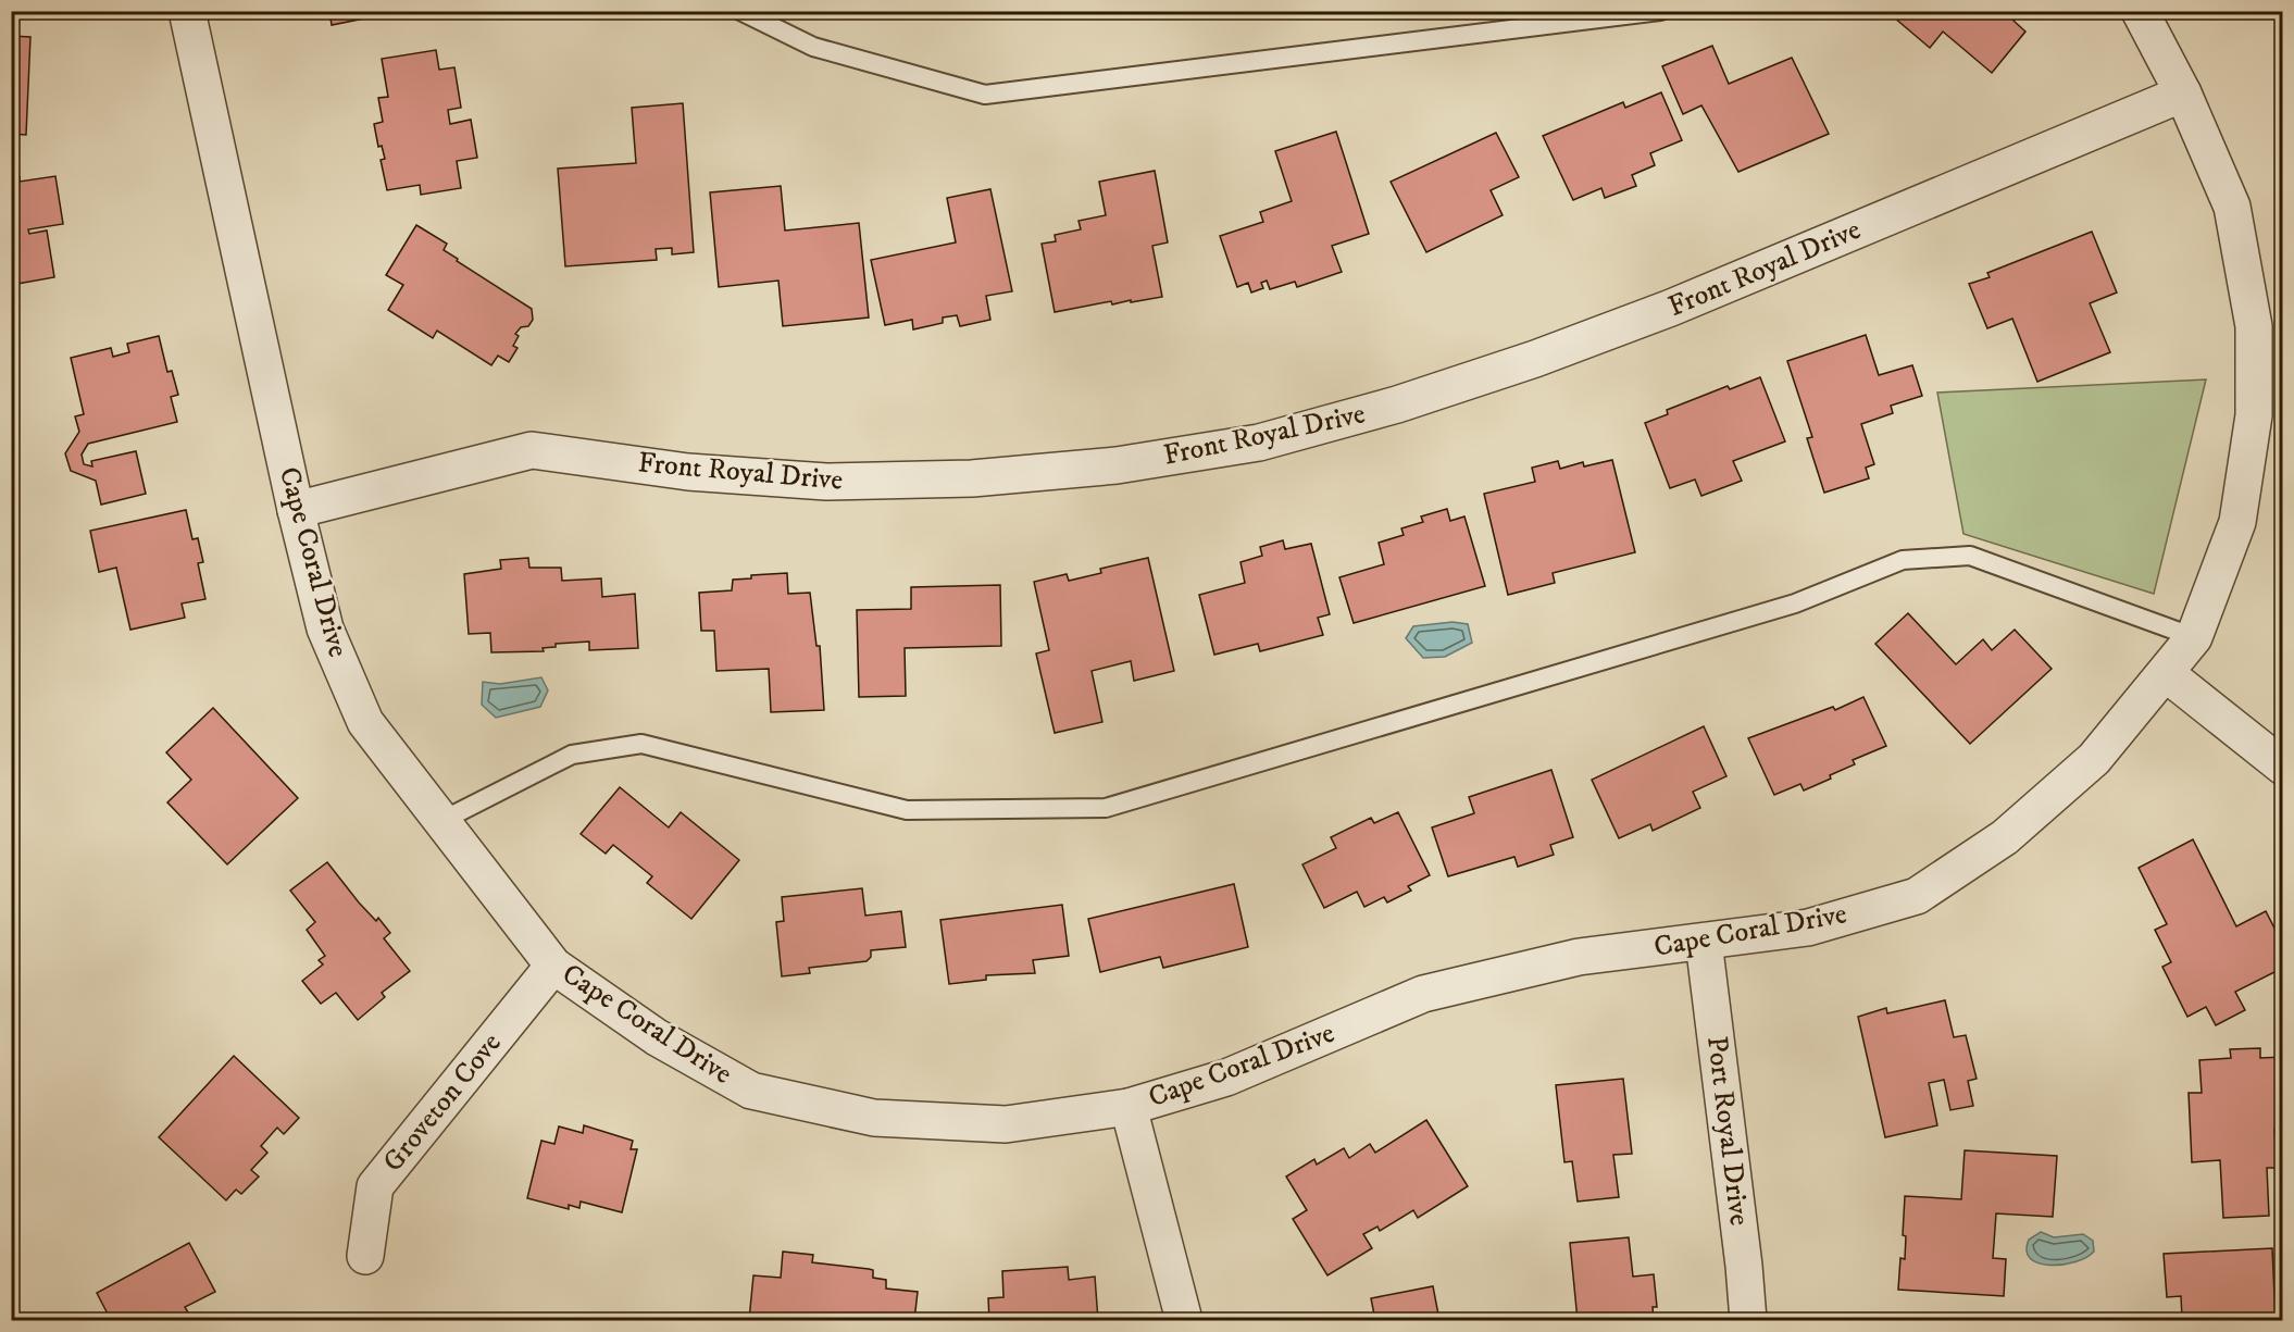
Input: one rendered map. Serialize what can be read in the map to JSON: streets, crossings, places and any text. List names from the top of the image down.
{
  "streets": {
    "street": [
      "Front Royal Drive",
      "Cape Coral Drive",
      "Groveton Cove",
      "Port Royal Drive"
    ]
  },
  "crossings": [
    ["Front Royal Drive", "Cape Coral Drive"],
    ["Cape Coral Drive", "Groveton Cove"],
    ["Cape Coral Drive", "Port Royal Drive"]
  ]
}
